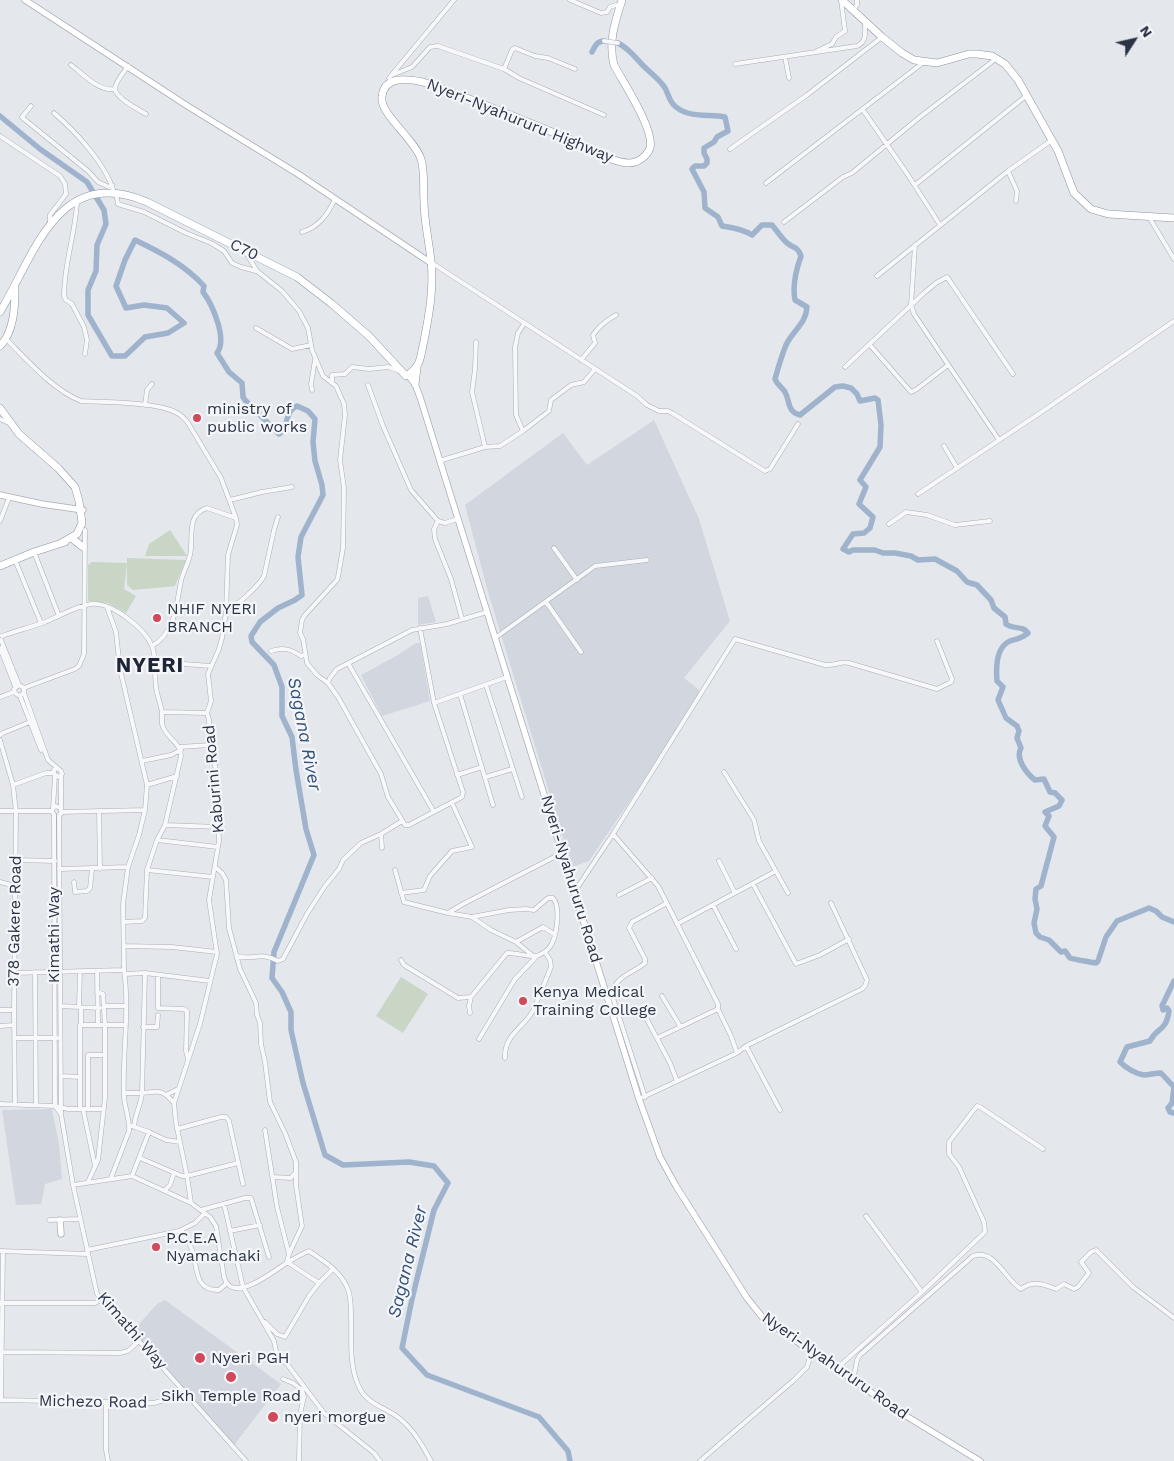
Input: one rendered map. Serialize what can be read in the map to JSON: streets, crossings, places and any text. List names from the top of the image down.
{
  "streets": {
    "highway": ["Nyeri-Nyahururu Highway", "C70"],
    "main road": ["Nyeri-Nyahururu Road"],
    "street": [
      "Kaburini Road",
      "378 Gakere Road",
      "Kimathi Way",
      "Michezo Road"
    ]
  },
  "crossings": [
    ["Nyeri-Nyahururu Highway", "Nyeri-Nyahururu Road"],
    ["C70", "Nyeri-Nyahururu Road"],
    ["Kimathi Way", "Michezo Road"]
  ],
  "districts": ["NYERI"],
  "water": ["Sagana River"],
  "places": [
    "ministry of public works",
    "NHIF NYERI BRANCH",
    "Kenya Medical Training College",
    "P.C.E.A Nyamachaki",
    "Nyeri PGH",
    "Sikh Temple Road",
    "nyeri morgue"
  ],
  "north": "top right"
}
